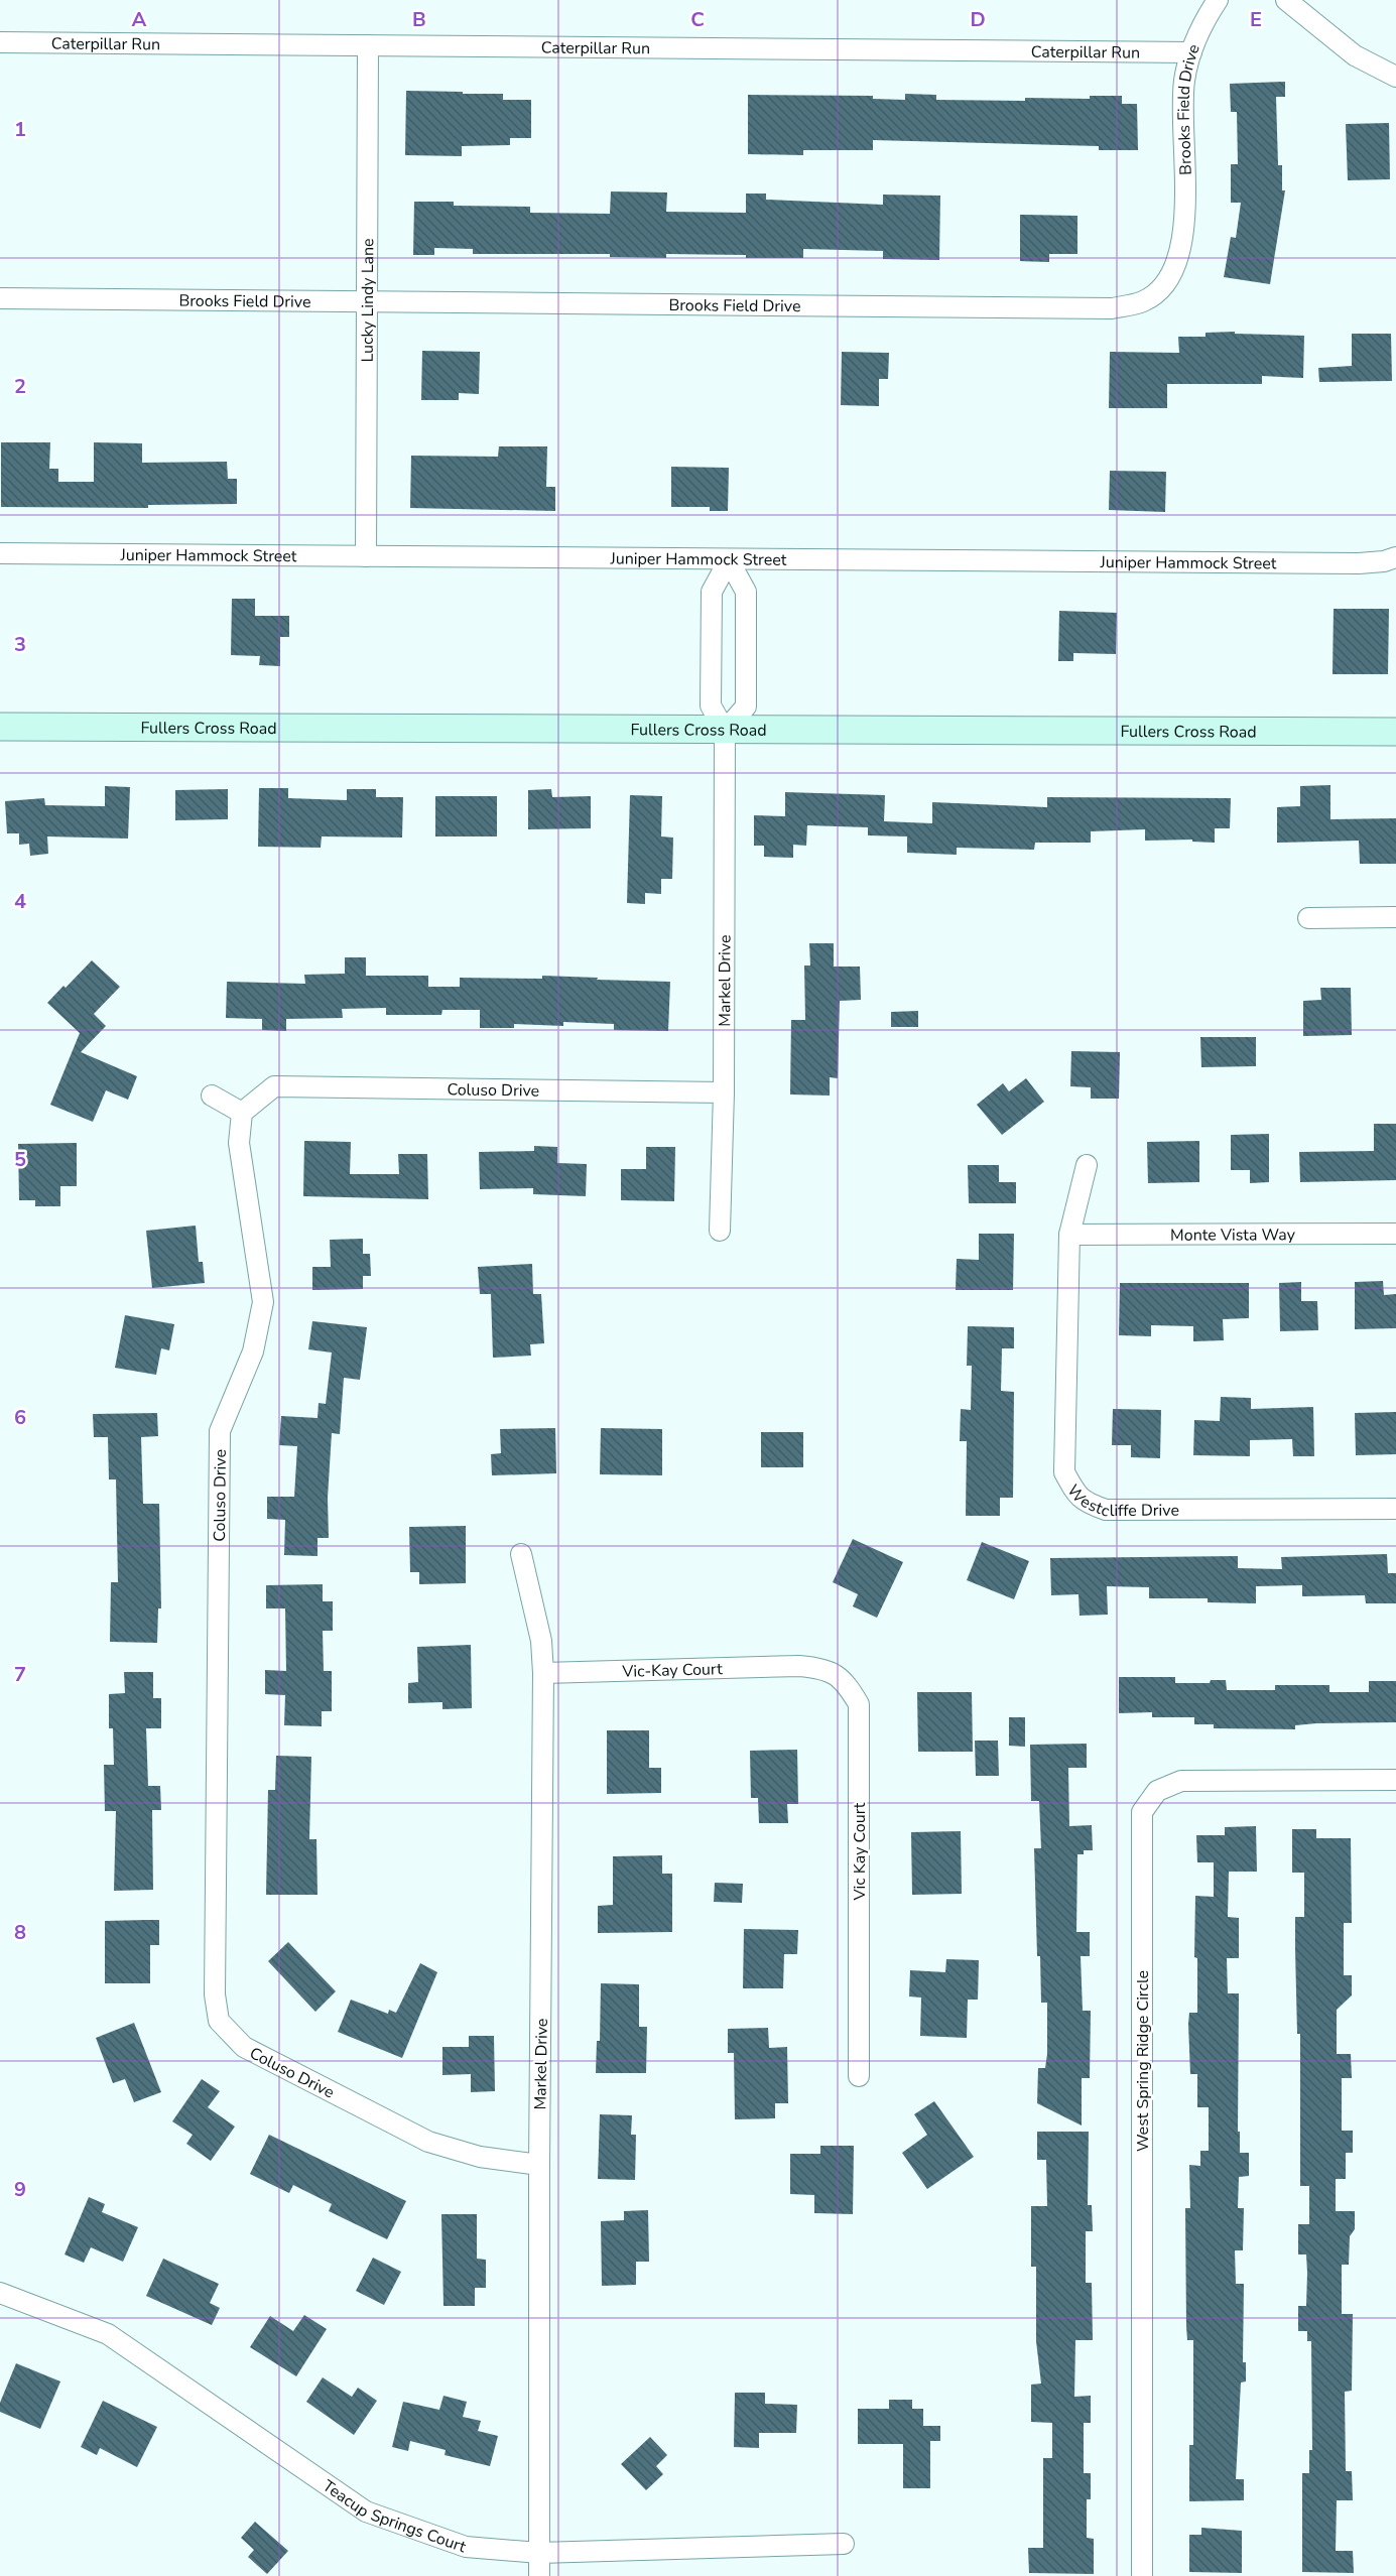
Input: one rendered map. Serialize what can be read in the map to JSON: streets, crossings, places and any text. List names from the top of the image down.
{
  "streets": {
    "street": [
      "Caterpillar Run",
      "Brooks Field Drive",
      "Lucky Lindy Lane",
      "Juniper Hammock Street",
      "Fullers Cross Road",
      "Markel Drive",
      "Coluso Drive",
      "Monte Vista Way",
      "Westcliffe Drive",
      "Vic-Kay Court",
      "Vic Kay Court",
      "West Spring Ridge Circle",
      "Teacup Springs Court"
    ]
  },
  "crossings": [
    ["Caterpillar Run", "Brooks Field Drive"],
    ["Caterpillar Run", "Lucky Lindy Lane"],
    ["Brooks Field Drive", "Lucky Lindy Lane"],
    ["Lucky Lindy Lane", "Juniper Hammock Street"],
    ["Fullers Cross Road", "Markel Drive"],
    ["Markel Drive", "Coluso Drive"],
    ["Markel Drive", "Vic-Kay Court"],
    ["Markel Drive", "Teacup Springs Court"],
    ["Monte Vista Way", "Westcliffe Drive"],
    ["Vic-Kay Court", "Vic Kay Court"]
  ],
  "grid": {
    "columns": [
      "A",
      "B",
      "C",
      "D",
      "E"
    ],
    "rows": [
      "1",
      "2",
      "3",
      "4",
      "5",
      "6",
      "7",
      "8",
      "9"
    ]
  }
}
